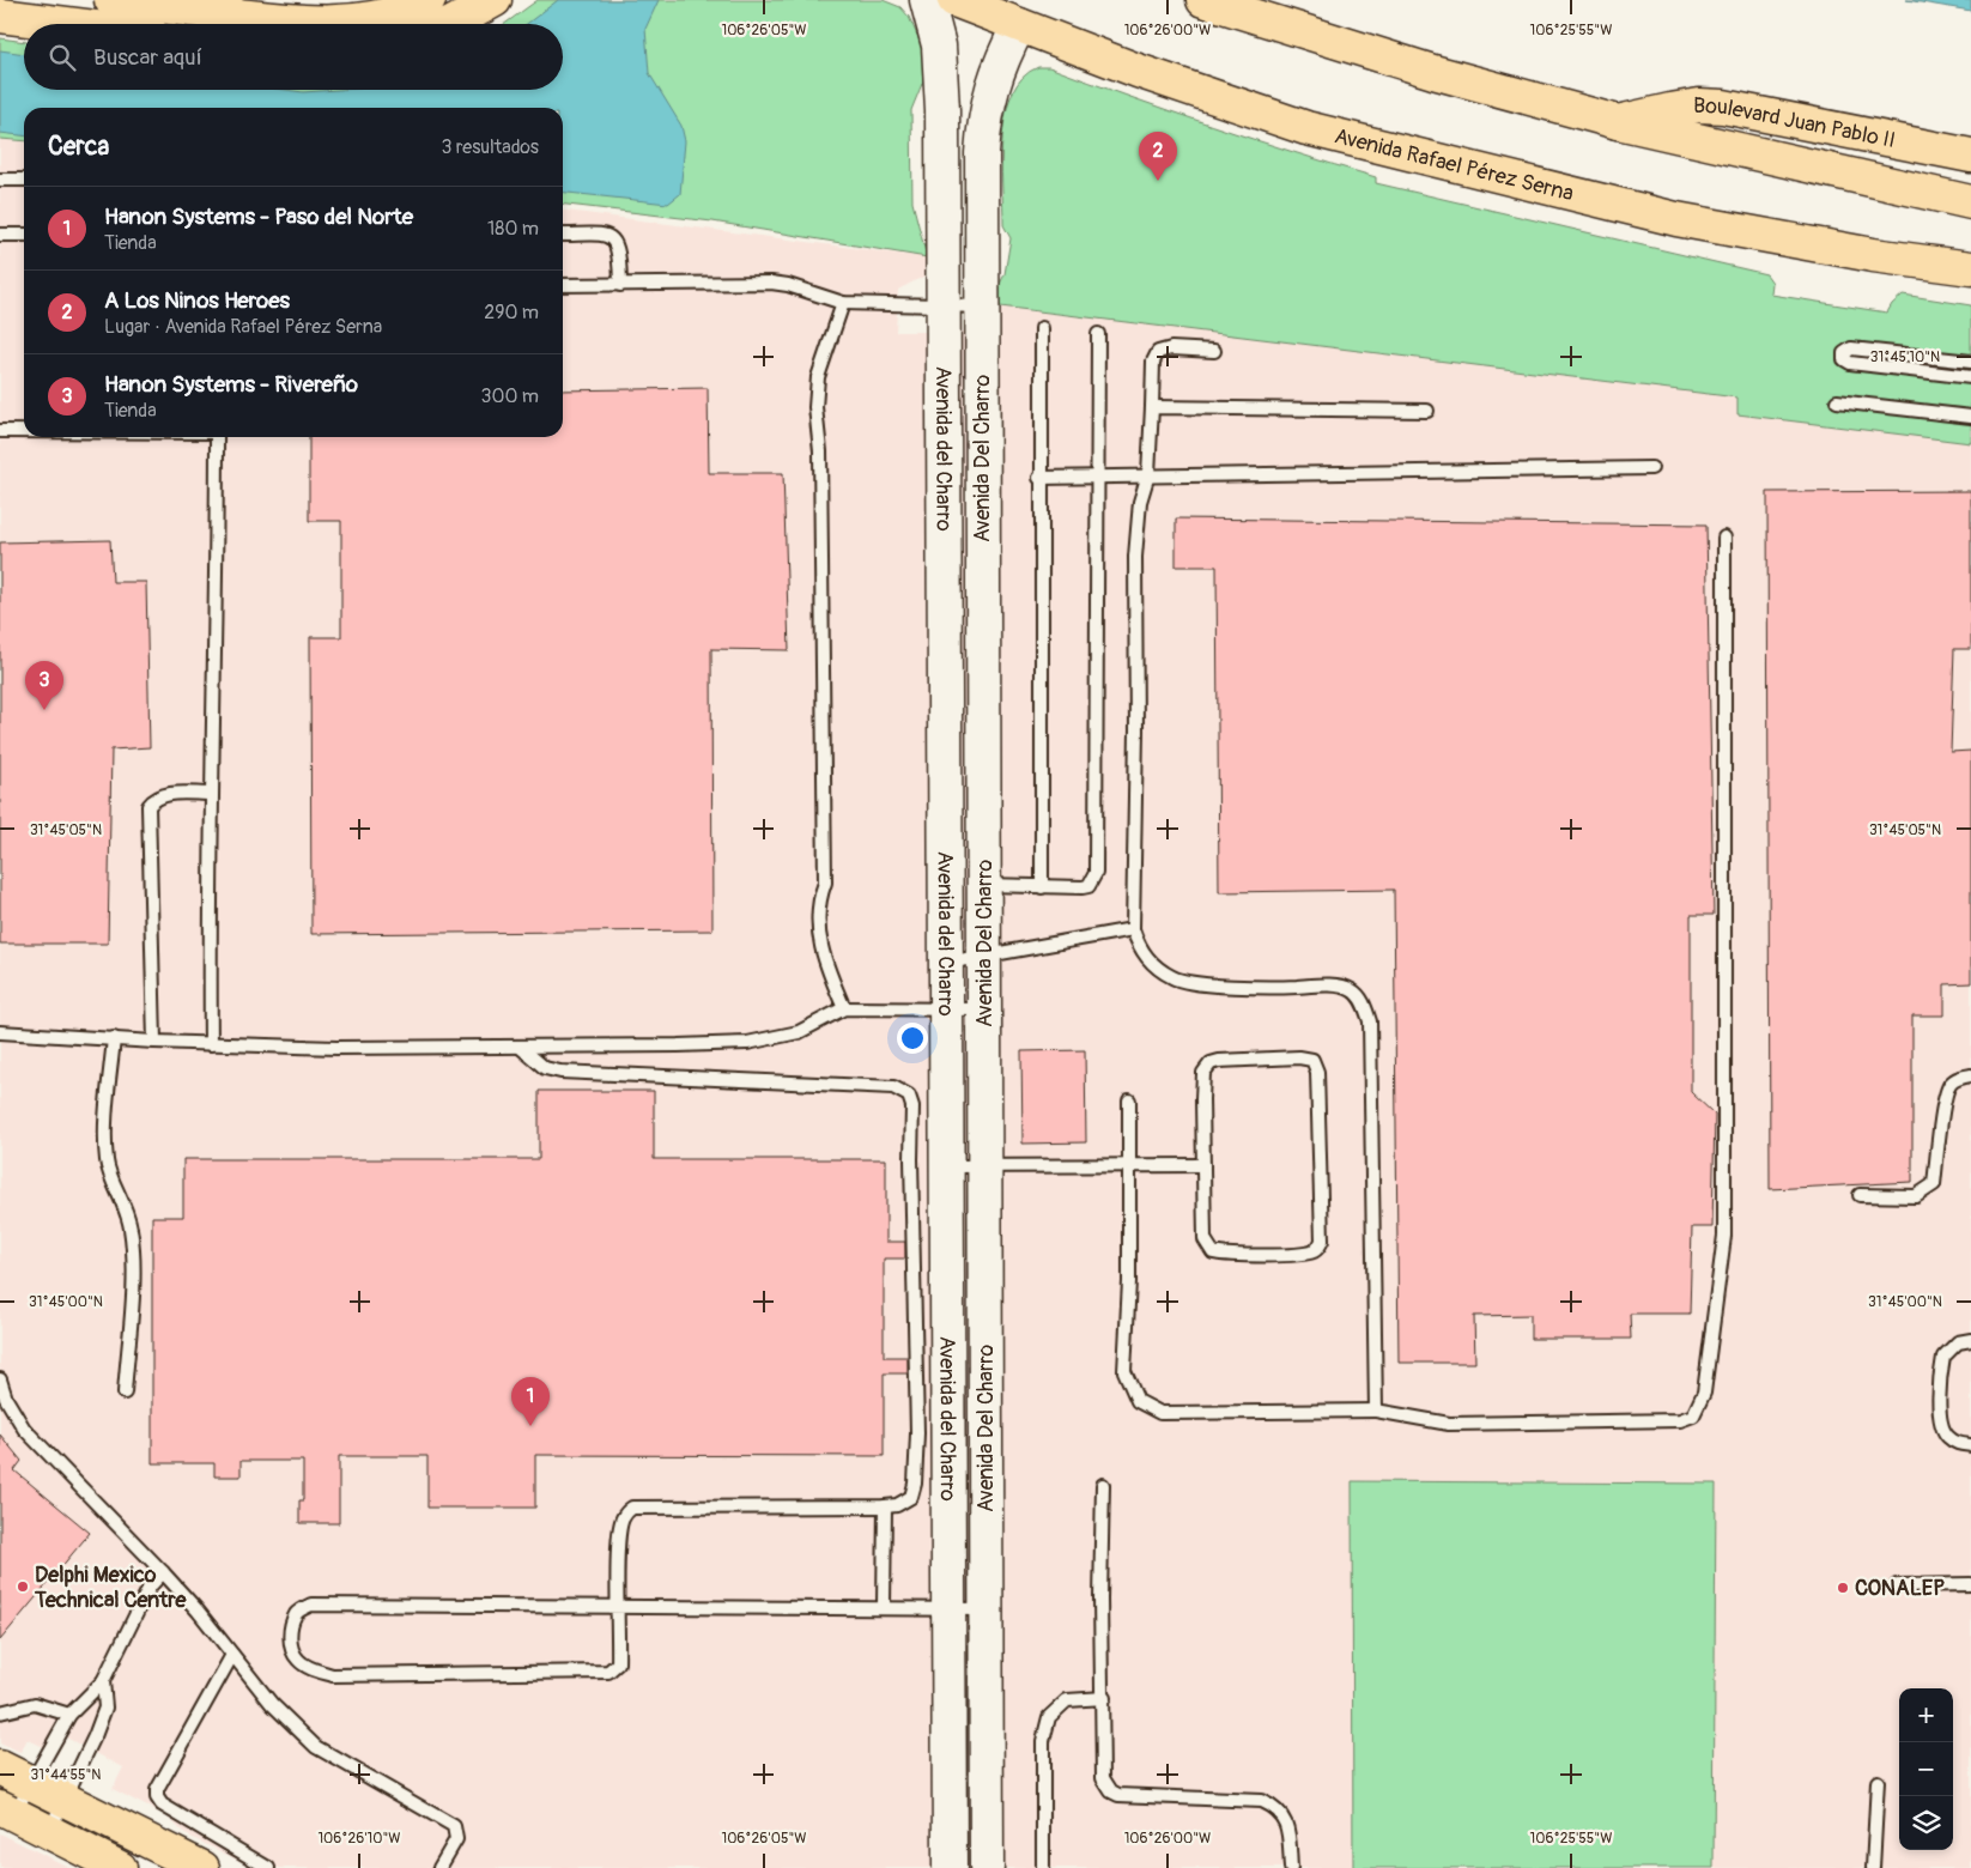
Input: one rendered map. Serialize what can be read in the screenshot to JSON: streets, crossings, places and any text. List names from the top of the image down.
{
  "streets": {
    "main road": ["Boulevard Juan Pablo II", "Avenida Rafael Pérez Serna"],
    "street": ["Avenida del Charro", "Avenida Del Charro"]
  },
  "crossings": [
    ["Avenida Rafael Pérez Serna", "Avenida Del Charro"]
  ],
  "places": ["Delphi Mexico Technical Centre", "CONALEP"],
  "page": {
    "search": "Buscar aquí",
    "heading": ["Cerca", "3 resultados"],
    "pins": ["2", "3", "1"],
    "list": [
      {
        "mark": "1",
        "name": "Hanon Systems - Paso del Norte",
        "note": "Tienda",
        "value": "180 m"
      },
      {
        "mark": "2",
        "name": "A Los Ninos Heroes",
        "note": "Lugar · Avenida Rafael Pérez Serna",
        "value": "290 m"
      },
      {
        "mark": "3",
        "name": "Hanon Systems - Rivereño",
        "note": "Tienda",
        "value": "300 m"
      }
    ],
    "map_buttons": ["+", "−"]
  },
  "coordinates": [
    "106°26'05\"W",
    "106°26'00\"W",
    "106°25'55\"W",
    "31°45'10\"N",
    "31°45'05\"N",
    "31°45'00\"N",
    "31°44'55\"N",
    "106°26'10\"W"
  ]
}
